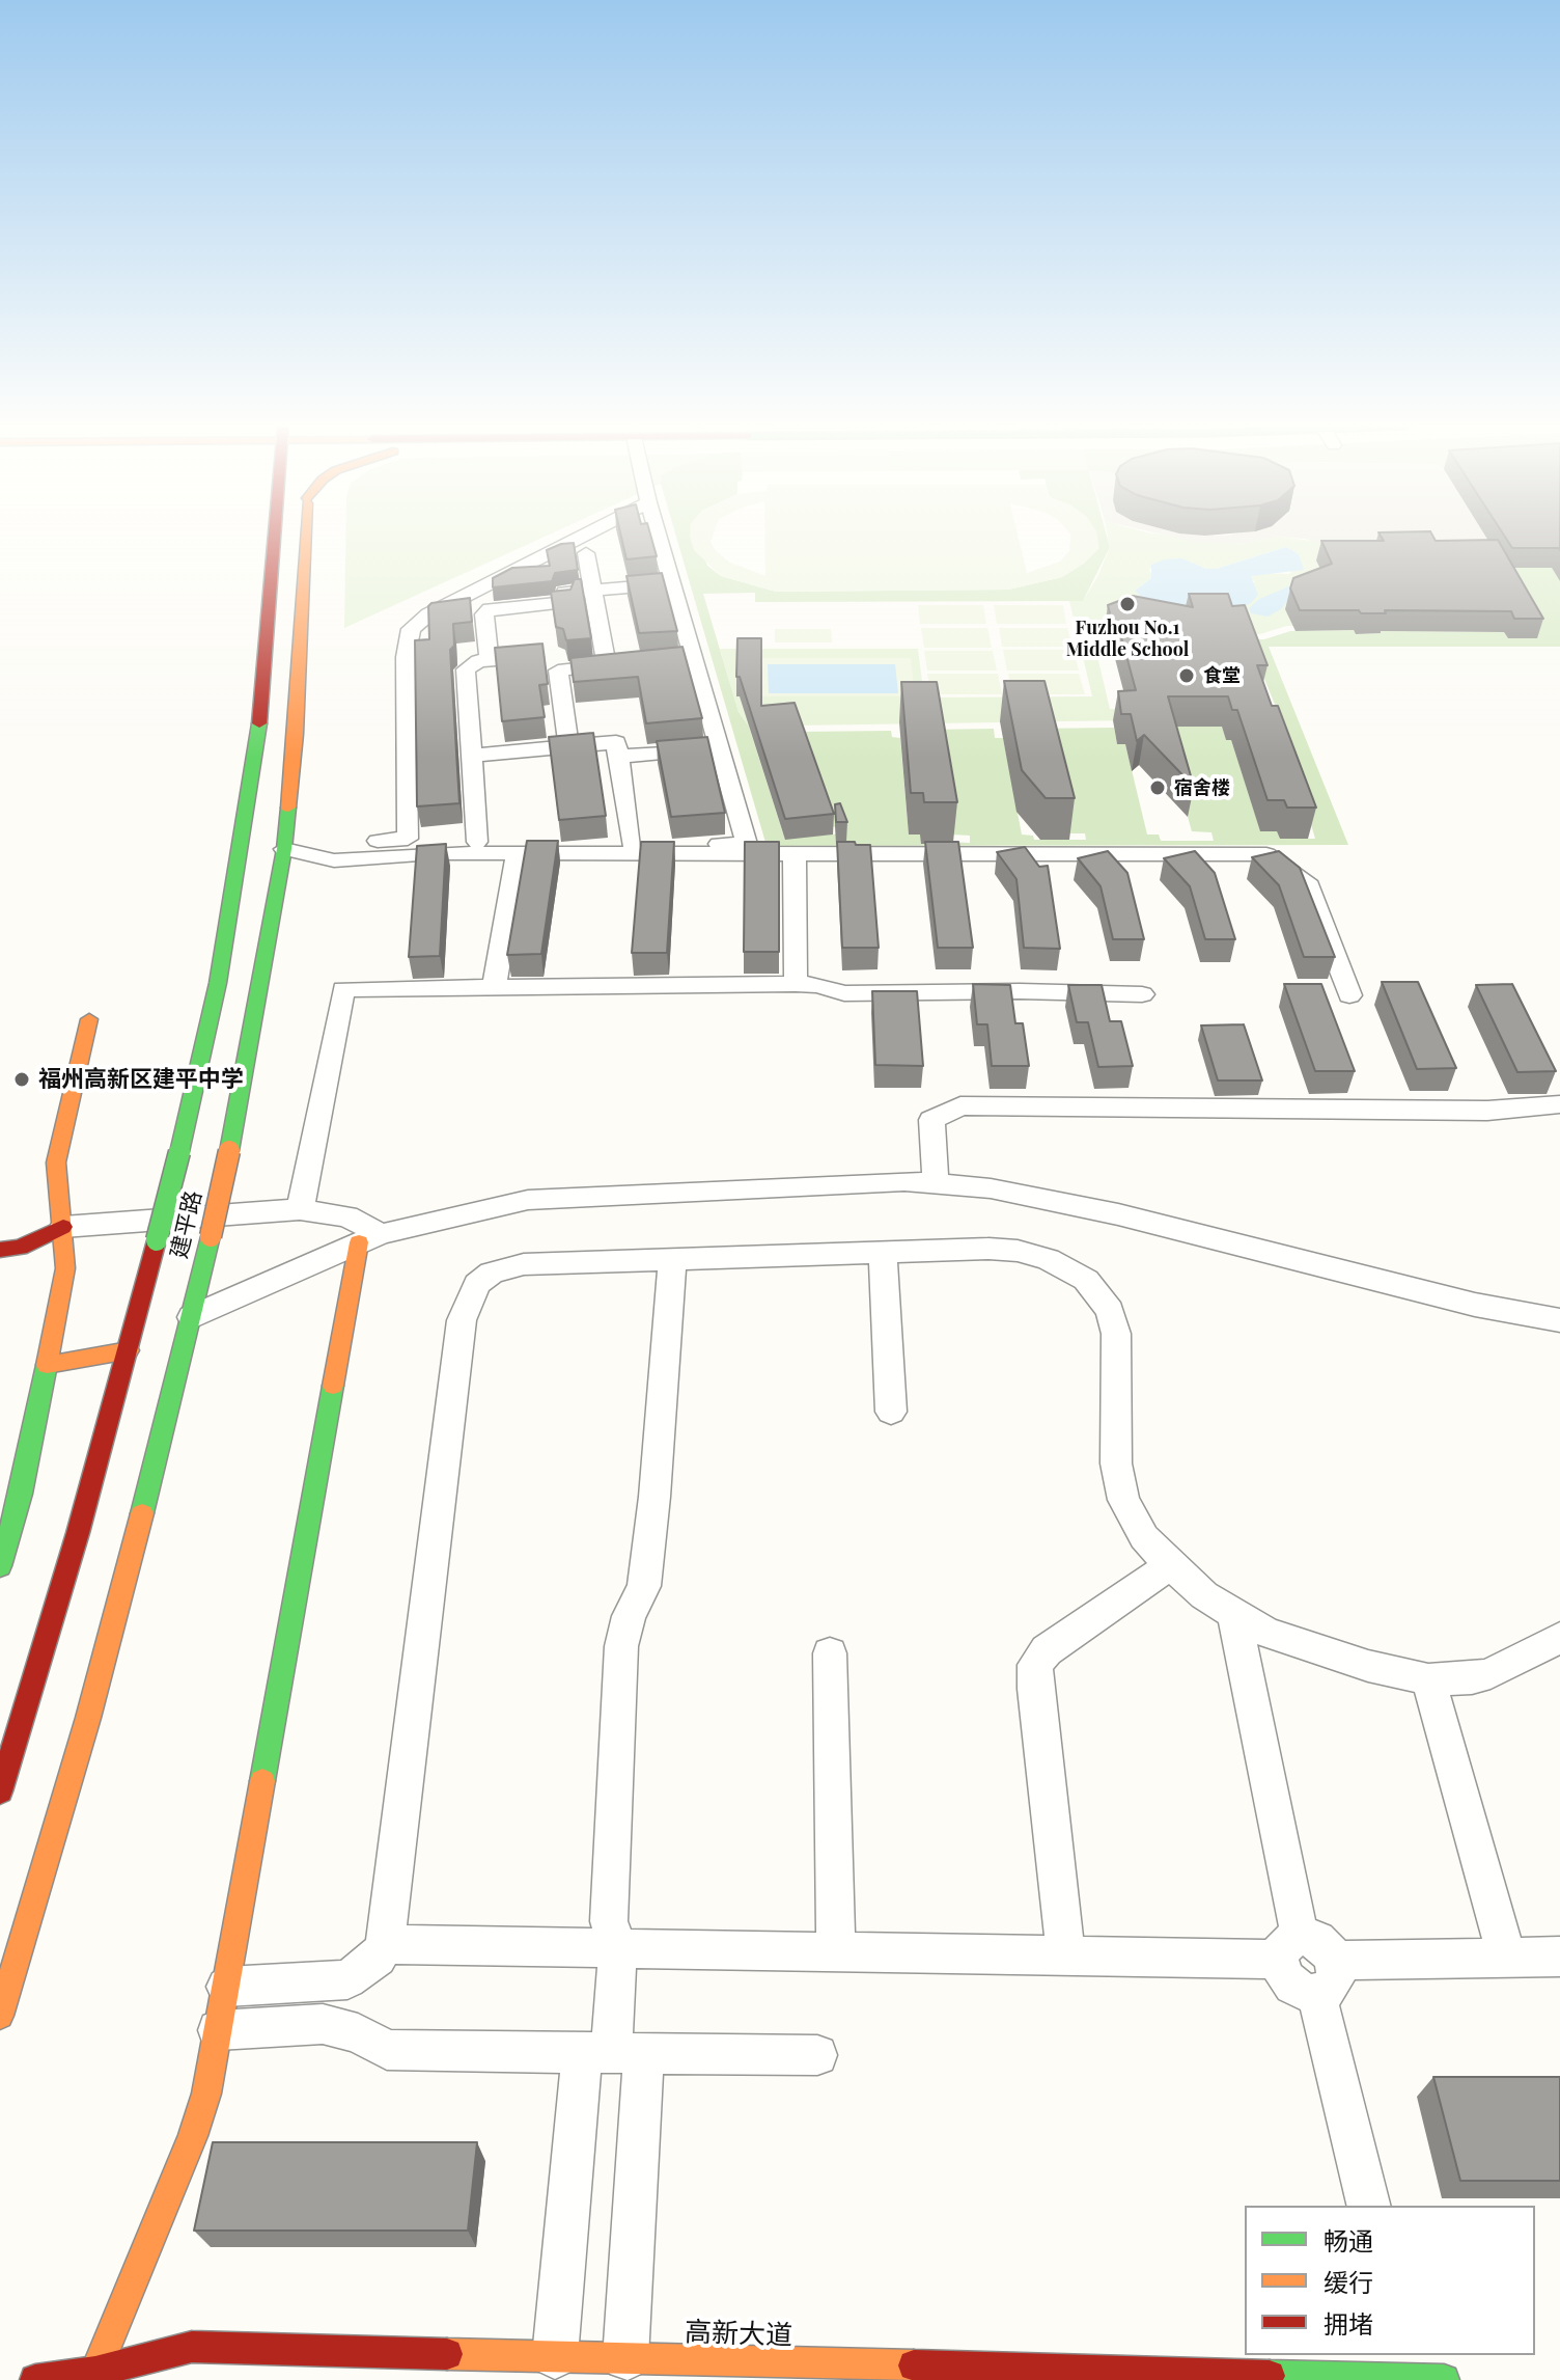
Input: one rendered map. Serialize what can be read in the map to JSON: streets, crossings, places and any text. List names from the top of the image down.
{
  "streets": {
    "main road": ["建平路", "高新大道"]
  },
  "places": [
    "Fuzhou No.1 Middle School",
    "食堂",
    "宿舍楼",
    "福州高新区建平中学"
  ],
  "legend": ["畅通", "缓行", "拥堵"]
}
